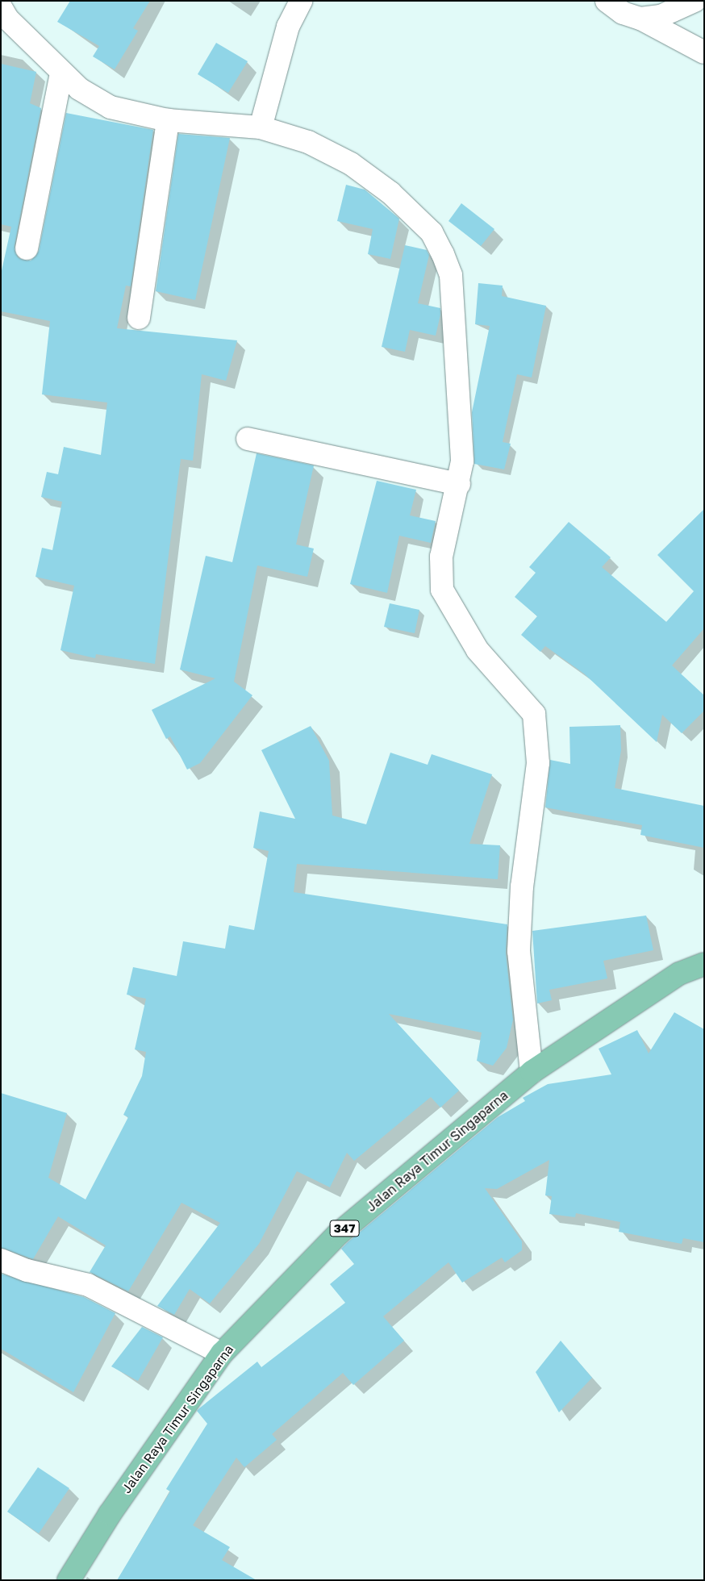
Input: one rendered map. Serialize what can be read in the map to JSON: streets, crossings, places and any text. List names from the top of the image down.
{
  "streets": {
    "main road": ["Jalan Raya Timur Singaparna", "347"]
  }
}
